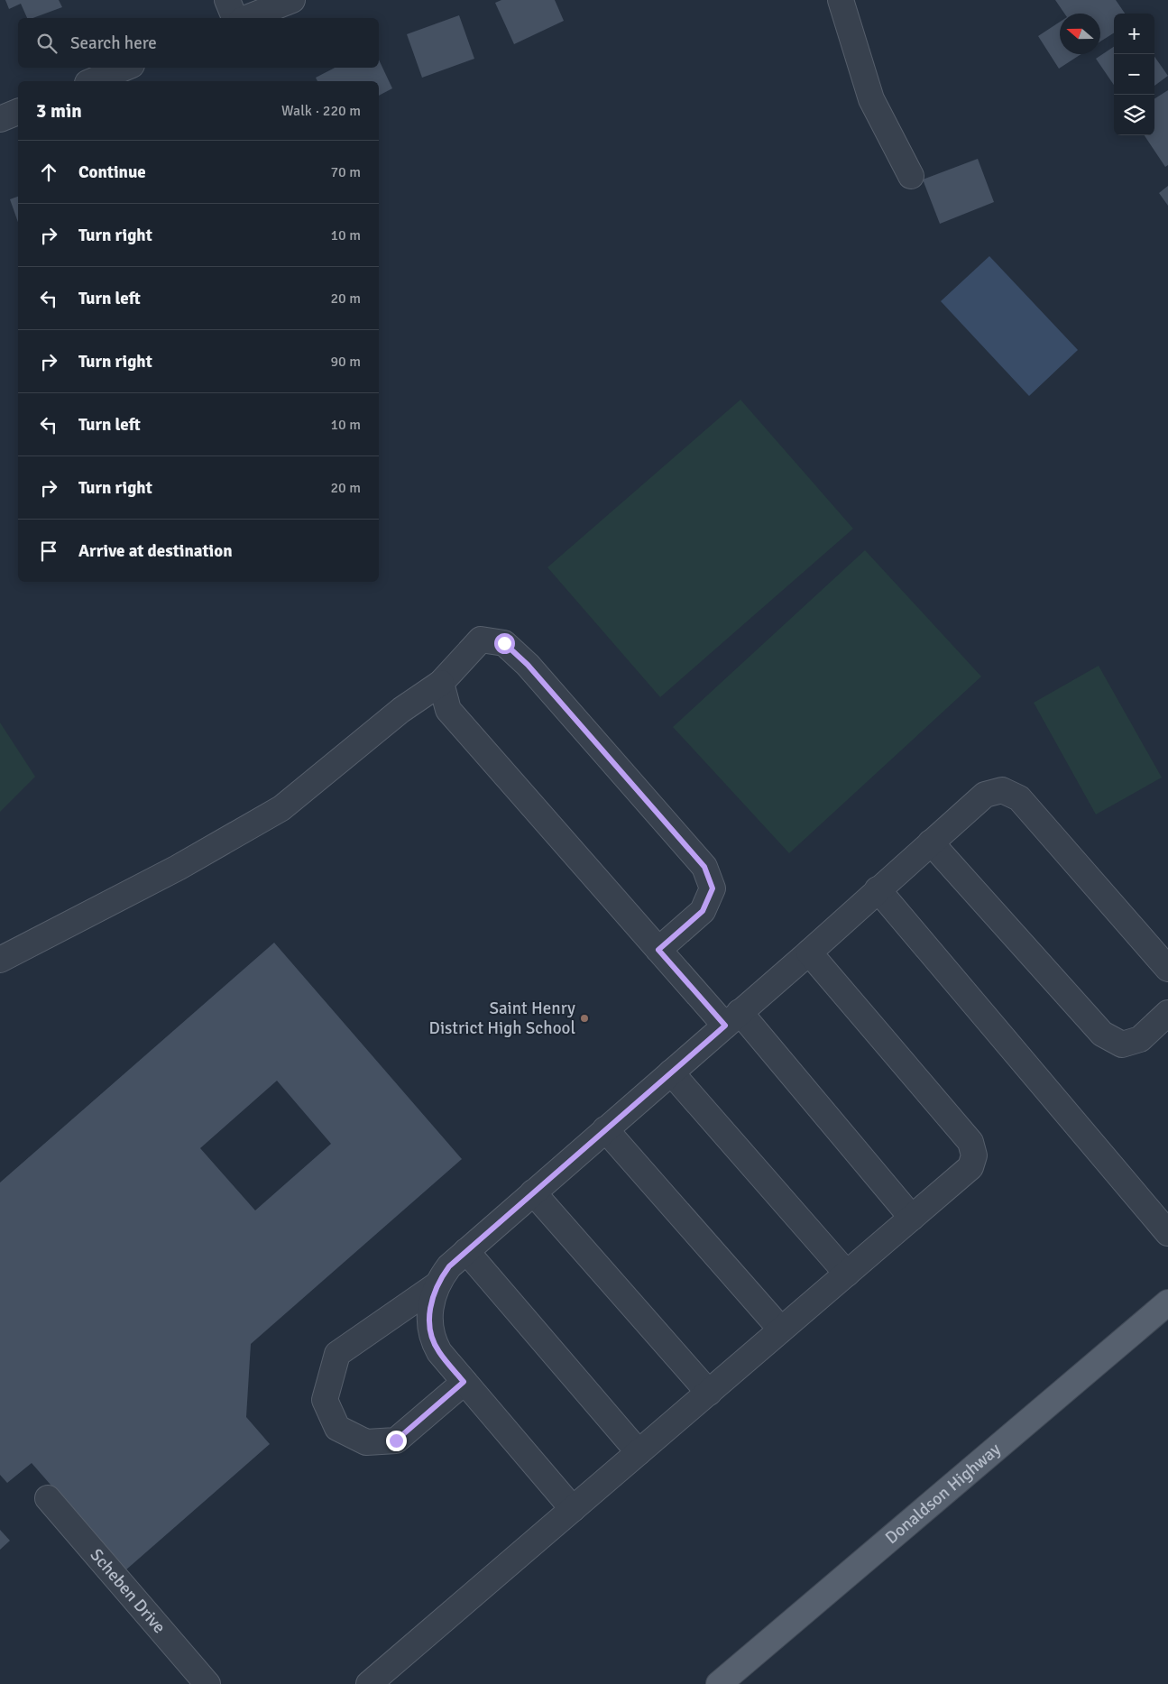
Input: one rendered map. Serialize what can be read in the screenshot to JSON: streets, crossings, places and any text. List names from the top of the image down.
{
  "streets": {
    "main road": ["Donaldson Highway"],
    "street": ["Scheben Drive"]
  },
  "places": ["Saint Henry District High School"],
  "north": "left",
  "page": {
    "map_buttons": ["+", "−"],
    "search": "Search here",
    "heading": ["3 min", "Walk · 220 m"],
    "list": [
      ["Continue", "70 m"],
      ["Turn right", "10 m"],
      ["Turn left", "20 m"],
      ["Turn right", "90 m"],
      ["Turn left", "10 m"],
      ["Turn right", "20 m"],
      "Arrive at destination"
    ]
  }
}
